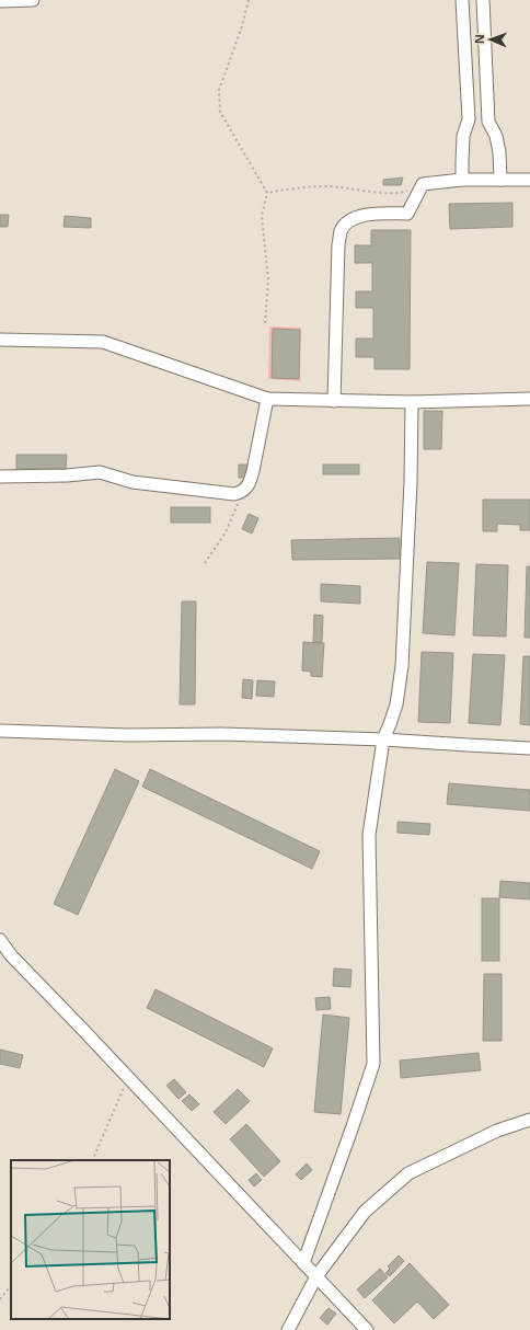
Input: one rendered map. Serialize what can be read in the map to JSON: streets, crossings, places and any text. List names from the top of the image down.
{
  "north": "left"
}
